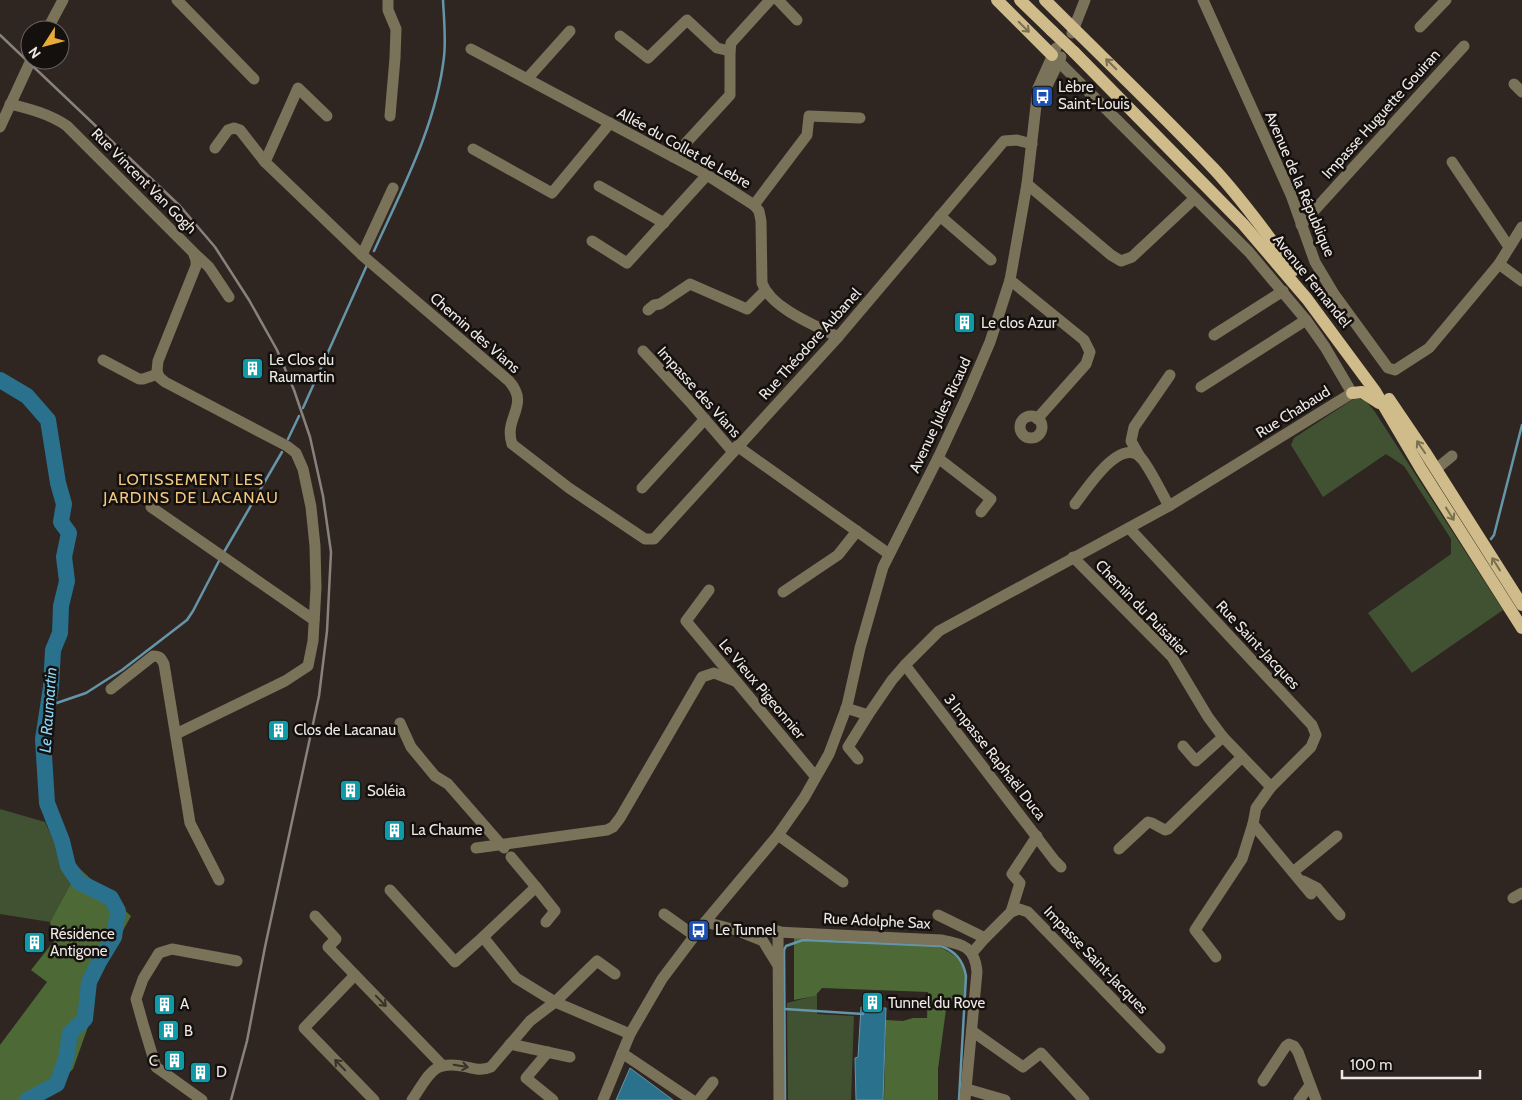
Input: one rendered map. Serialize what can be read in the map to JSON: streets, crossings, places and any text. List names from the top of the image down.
{
  "streets": {
    "main road": ["Avenue Fernandel"],
    "street": [
      "Impasse Huguette Gouiran",
      "Allée du Collet de Lebre",
      "Rue Vincent Van Gogh",
      "Avenue de la République",
      "Chemin des Vians",
      "Rue Théodore Aubanel",
      "Impasse des Vians",
      "Rue Chabaud",
      "Avenue Jules Ricaud",
      "Chemin du Puisatier",
      "Rue Saint-Jacques",
      "Le Vieux Pigeonnier",
      "3 Impasse Raphaël Duca",
      "Rue Adolphe Sax",
      "Impasse Saint-Jacques"
    ]
  },
  "crossings": [
    ["Impasse Huguette Gouiran", "Avenue de la République"],
    ["Avenue Fernandel", "Rue Chabaud"],
    ["Avenue Fernandel", "Avenue Jules Ricaud"],
    ["Chemin des Vians", "Rue Théodore Aubanel"],
    ["Chemin des Vians", "Impasse des Vians"],
    ["Rue Théodore Aubanel", "Impasse des Vians"],
    ["Rue Théodore Aubanel", "Avenue Jules Ricaud"],
    ["Rue Chabaud", "Avenue Jules Ricaud"],
    ["Rue Chabaud", "Chemin du Puisatier"],
    ["Rue Chabaud", "Rue Saint-Jacques"],
    ["Rue Chabaud", "3 Impasse Raphaël Duca"],
    ["Avenue Jules Ricaud", "Le Vieux Pigeonnier"],
    ["Avenue Jules Ricaud", "Rue Adolphe Sax"],
    ["Chemin du Puisatier", "Rue Saint-Jacques"]
  ],
  "districts": ["LOTISSEMENT LES JARDINS DE LACANAU"],
  "water": ["Le Raumartin"],
  "places": {
    "bus stop": ["Lèbre Saint-Louis", "Le Tunnel"],
    "building": [
      "Le clos Azur",
      "Le Clos du Raumartin",
      "Clos de Lacanau",
      "Soléia",
      "La Chaume",
      "Résidence Antigone",
      "Tunnel du Rove",
      "A",
      "B",
      "C",
      "D"
    ]
  },
  "scale_bar": "100 m",
  "north": "bottom left"
}
